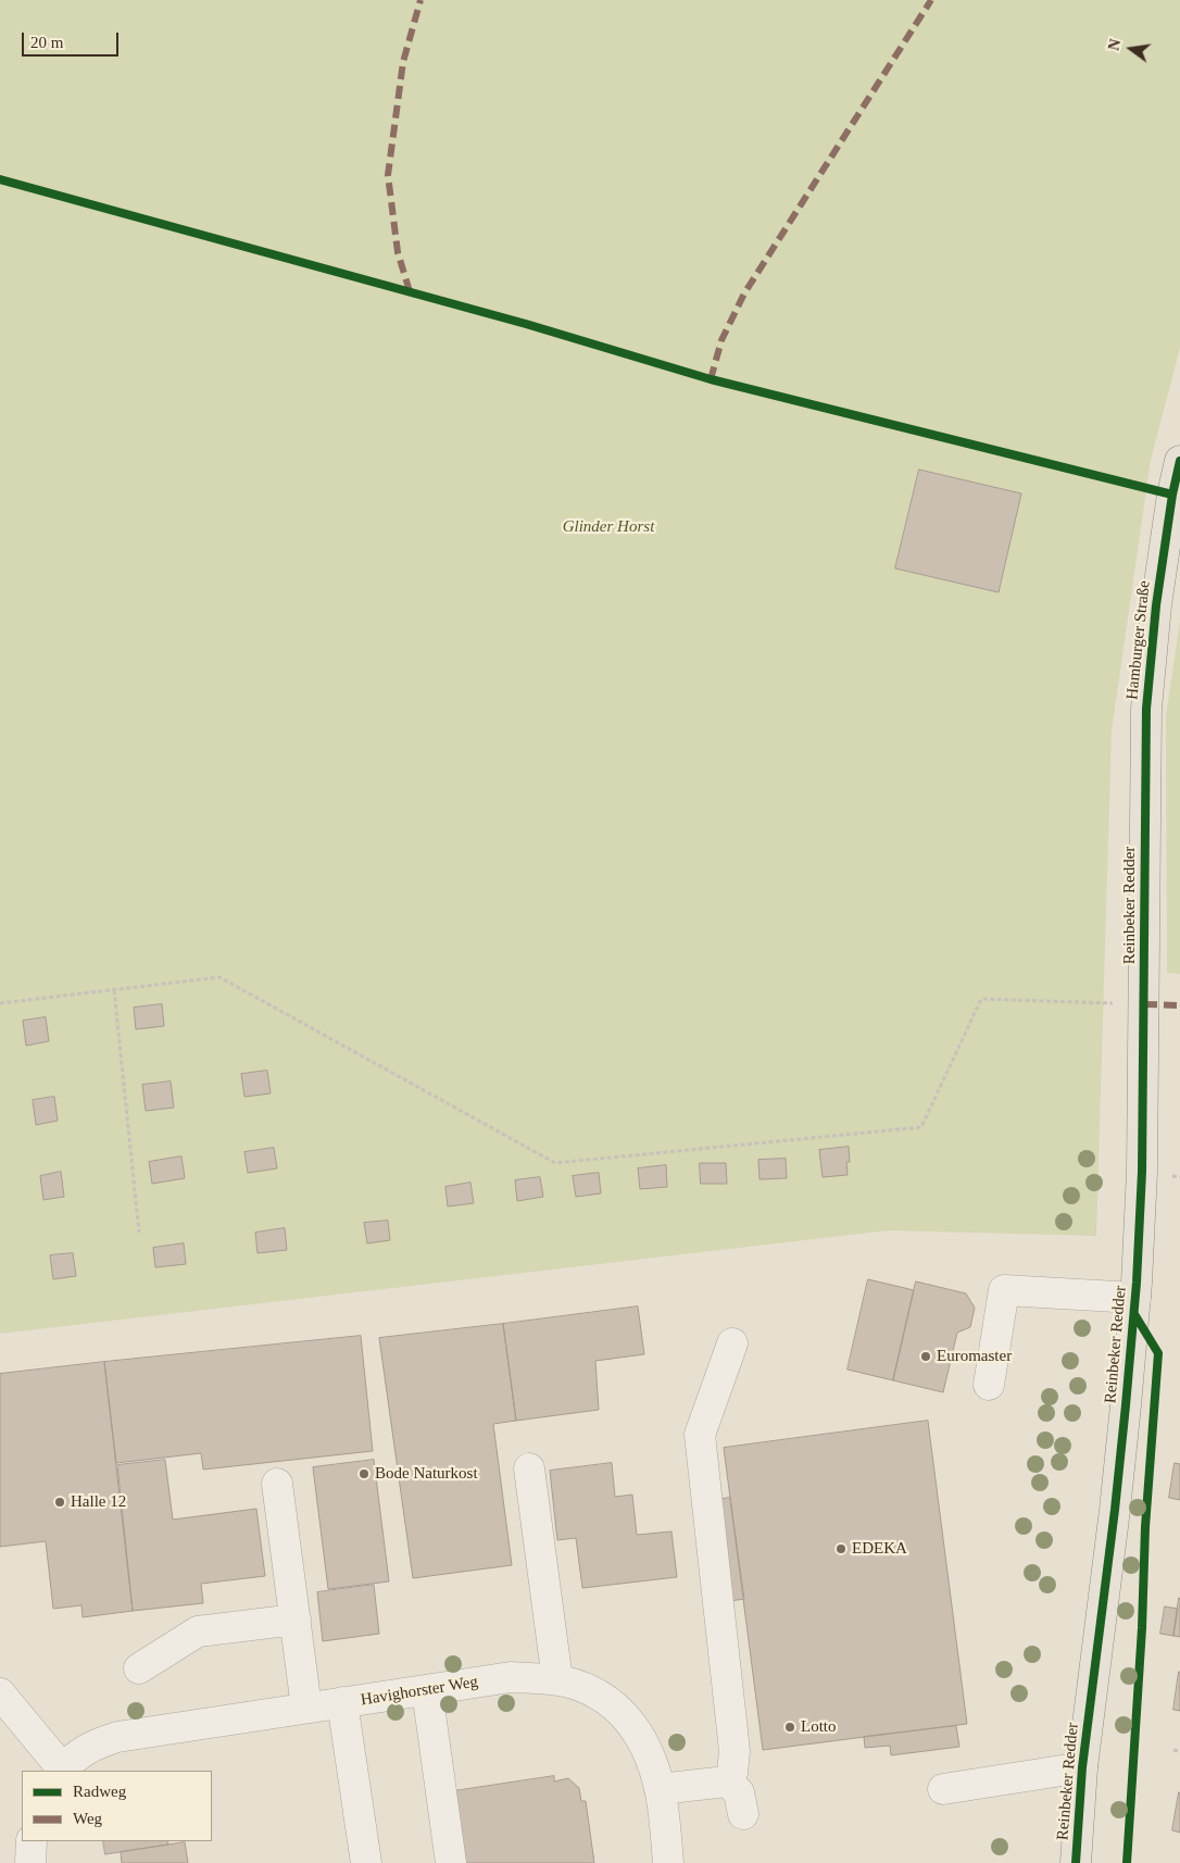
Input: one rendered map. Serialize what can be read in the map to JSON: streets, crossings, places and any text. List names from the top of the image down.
{
  "streets": {
    "main road": ["Hamburger Straße", "Reinbeker Redder"],
    "street": ["Havighorster Weg"]
  },
  "crossings": [
    ["Hamburger Straße", "Reinbeker Redder"]
  ],
  "parks": ["Glinder Horst"],
  "places": [
    "Euromaster",
    "Bode Naturkost",
    "Halle 12",
    "EDEKA",
    "Lotto"
  ],
  "legend": ["Radweg", "Weg"],
  "scale_bar": "20 m",
  "north": "left"
}
